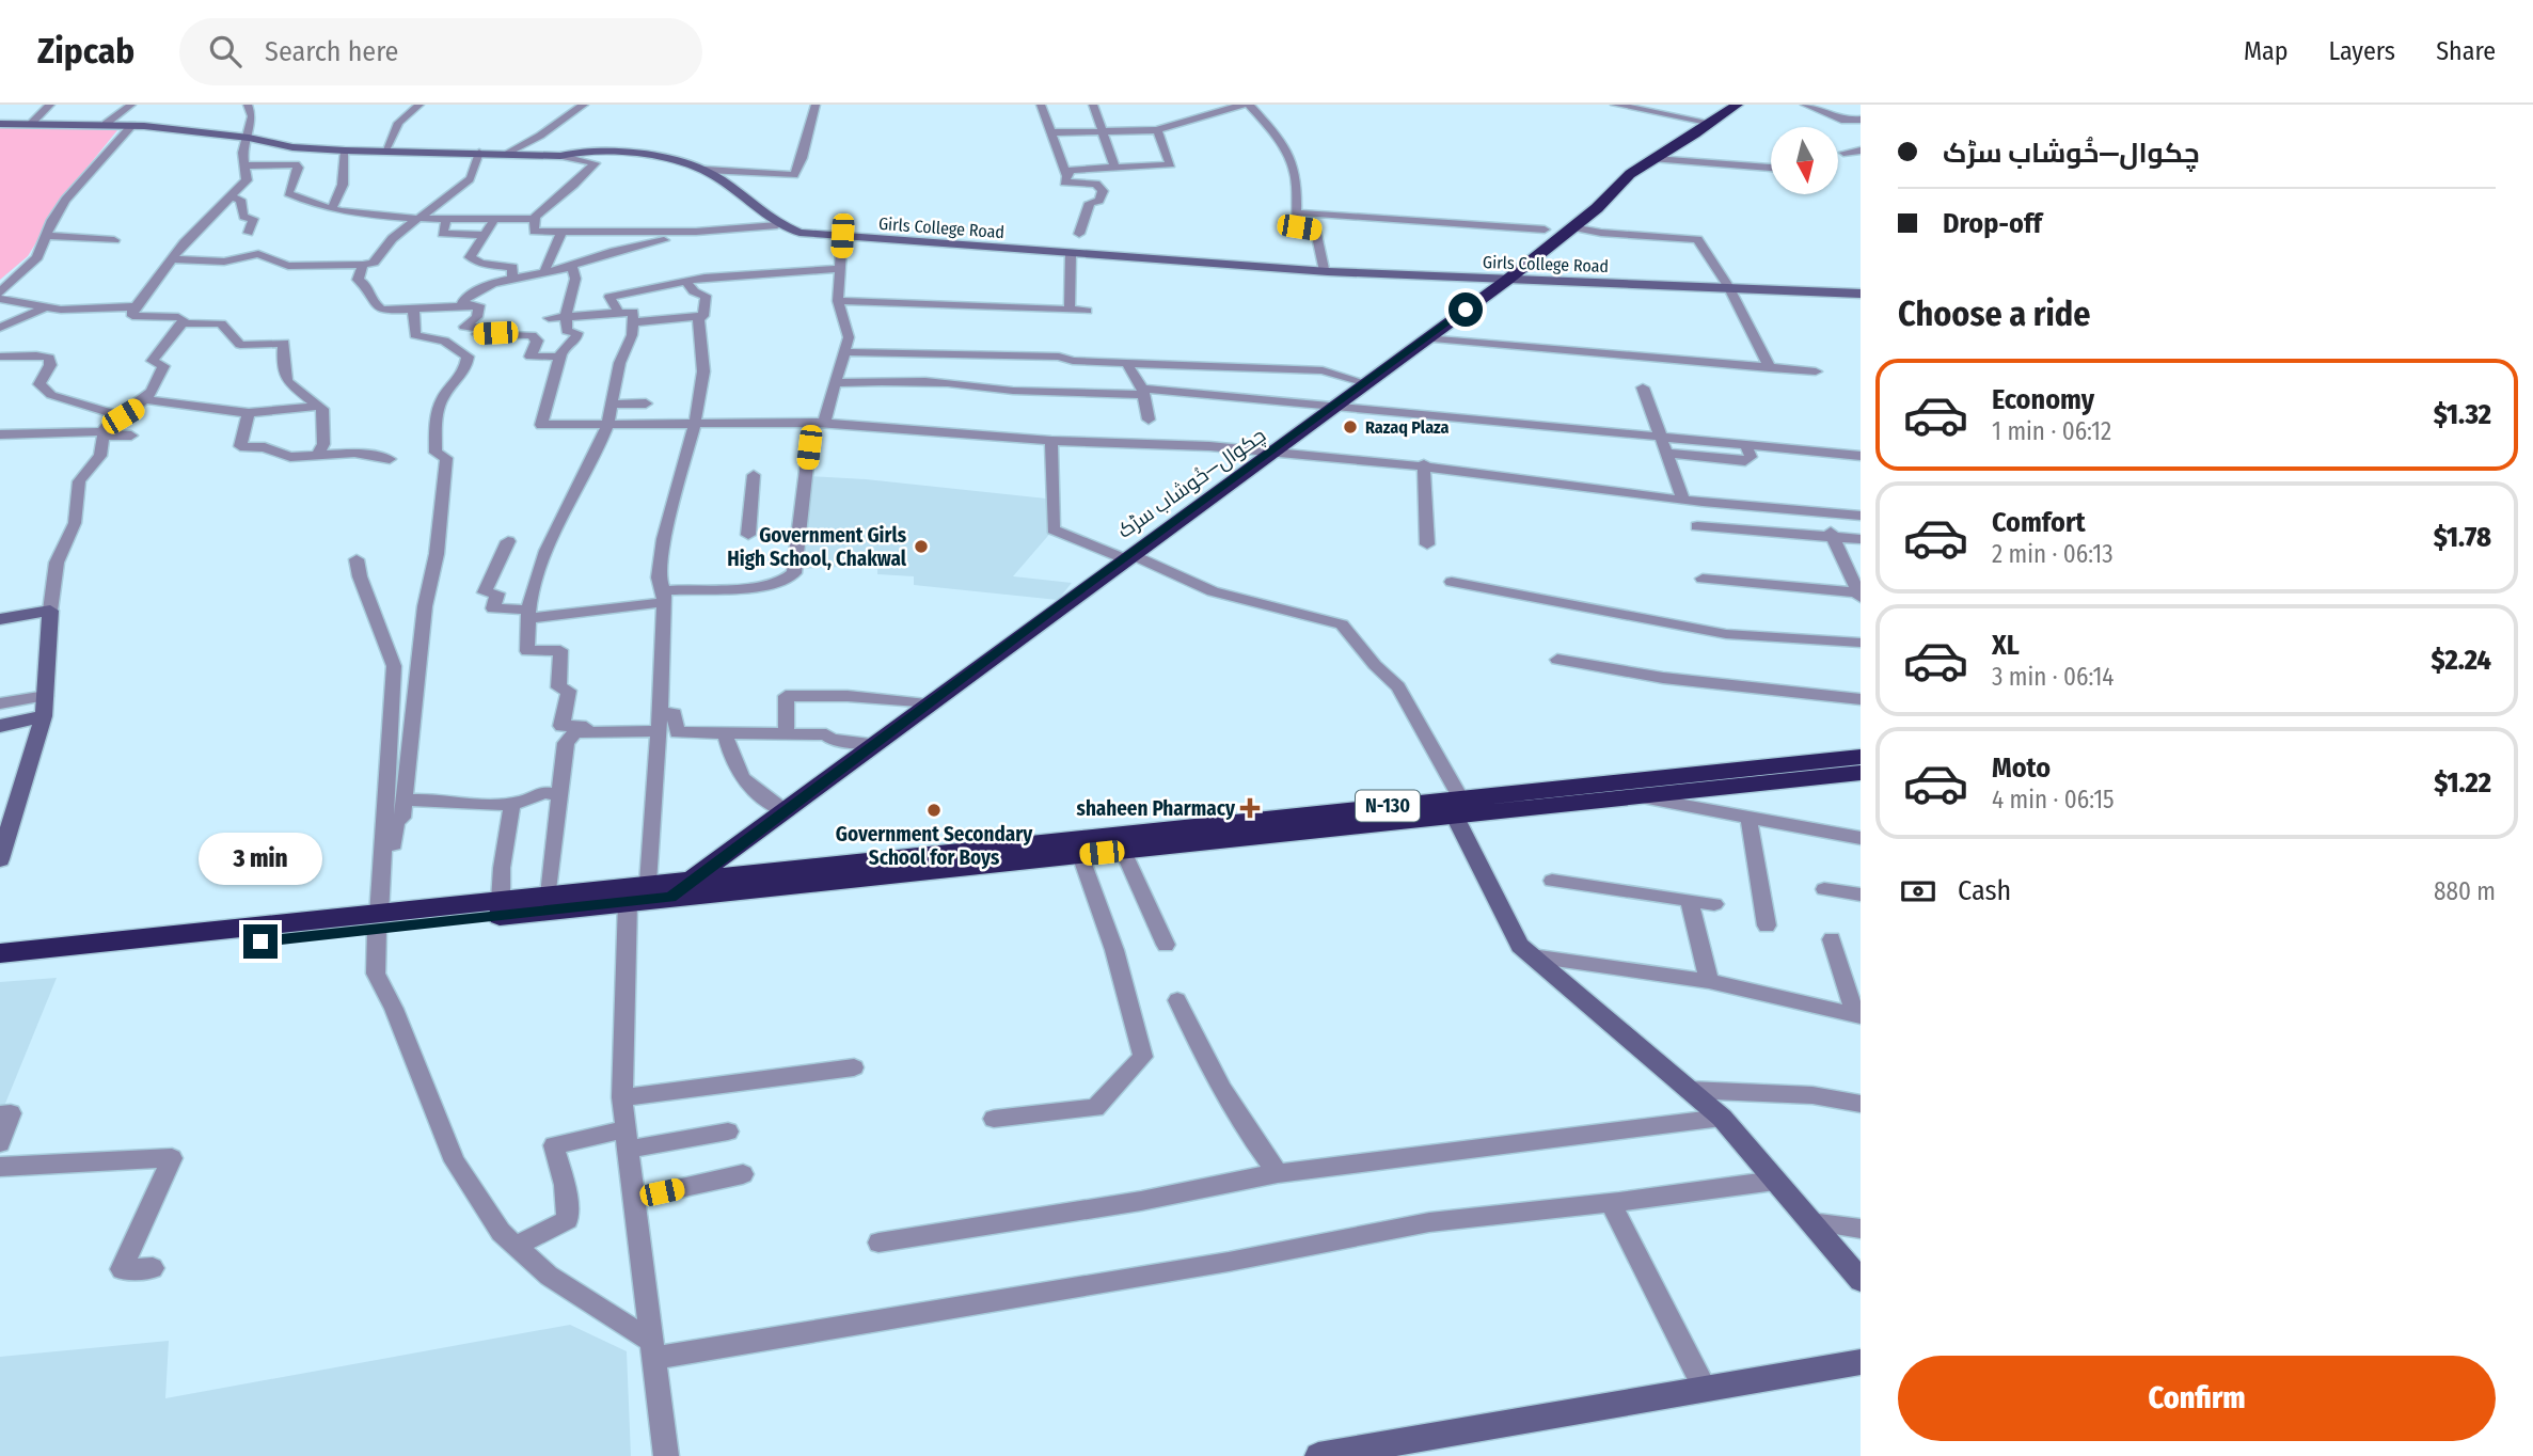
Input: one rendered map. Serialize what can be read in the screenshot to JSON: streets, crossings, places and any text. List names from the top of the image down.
{
  "streets": {
    "highway": ["چکوال—خُوشاب سڑک", "N-130"],
    "street": ["Girls College Road"]
  },
  "crossings": [
    ["Girls College Road", "چکوال—خُوشاب سڑک"],
    ["چکوال—خُوشاب سڑک", "N-130"]
  ],
  "places": {
    "other": ["Razaq Plaza", "Government Girls High School, Chakwal", "Government Secondary School for Boys"],
    "health": ["shaheen Pharmacy"]
  },
  "north": "bottom",
  "page": {
    "header": "Zipcab",
    "search": "Search here",
    "nav": ["Map", "Layers", "Share"],
    "banner": ["چکوال—خُوشاب سڑک", "Drop-off"],
    "heading": "Choose a ride",
    "list": [
      {
        "name": "Economy",
        "note": "1 min · 06:12",
        "value": "$1.32"
      },
      {
        "name": "Comfort",
        "note": "2 min · 06:13",
        "value": "$1.78"
      },
      {
        "name": "XL",
        "note": "3 min · 06:14",
        "value": "$2.24"
      },
      {
        "name": "Moto",
        "note": "4 min · 06:15",
        "value": "$1.22"
      }
    ],
    "bubble": "3 min",
    "pay": ["Cash", "880 m"],
    "buttons": "Confirm"
  }
}
